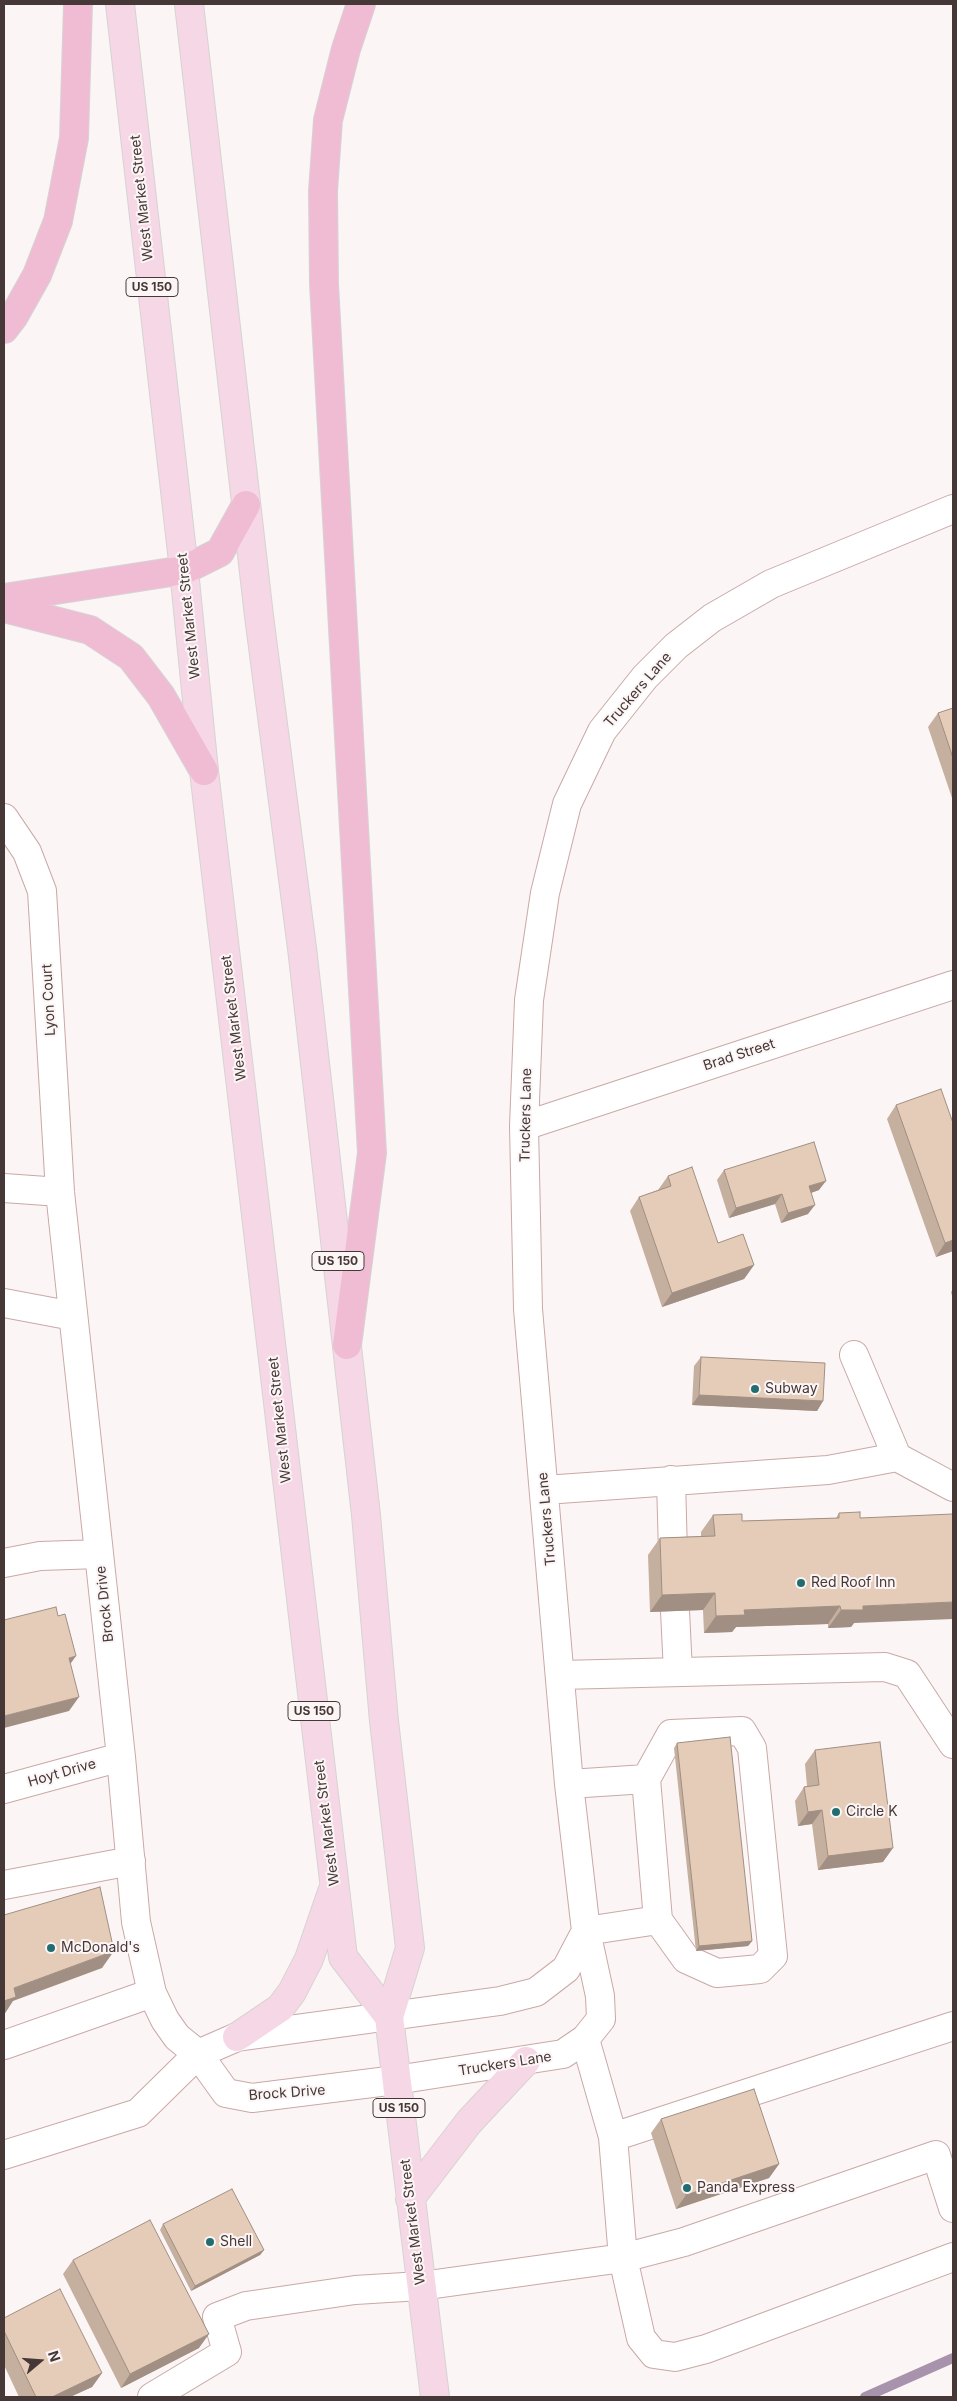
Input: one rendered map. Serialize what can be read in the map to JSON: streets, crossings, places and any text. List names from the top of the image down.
{
  "streets": {
    "main road": ["West Market Street", "US 150"],
    "street": [
      "Truckers Lane",
      "Lyon Court",
      "Brad Street",
      "Brock Drive",
      "Hoyt Drive"
    ]
  },
  "crossings": [
    ["West Market Street", "Truckers Lane"],
    ["West Market Street", "Brock Drive"],
    ["Truckers Lane", "Brad Street"],
    ["Truckers Lane", "Brock Drive"],
    ["Lyon Court", "Brock Drive"],
    ["Brock Drive", "Hoyt Drive"]
  ],
  "places": [
    "Subway",
    "Red Roof Inn",
    "Circle K",
    "McDonald's",
    "Panda Express",
    "Shell"
  ],
  "north": "right"
}
